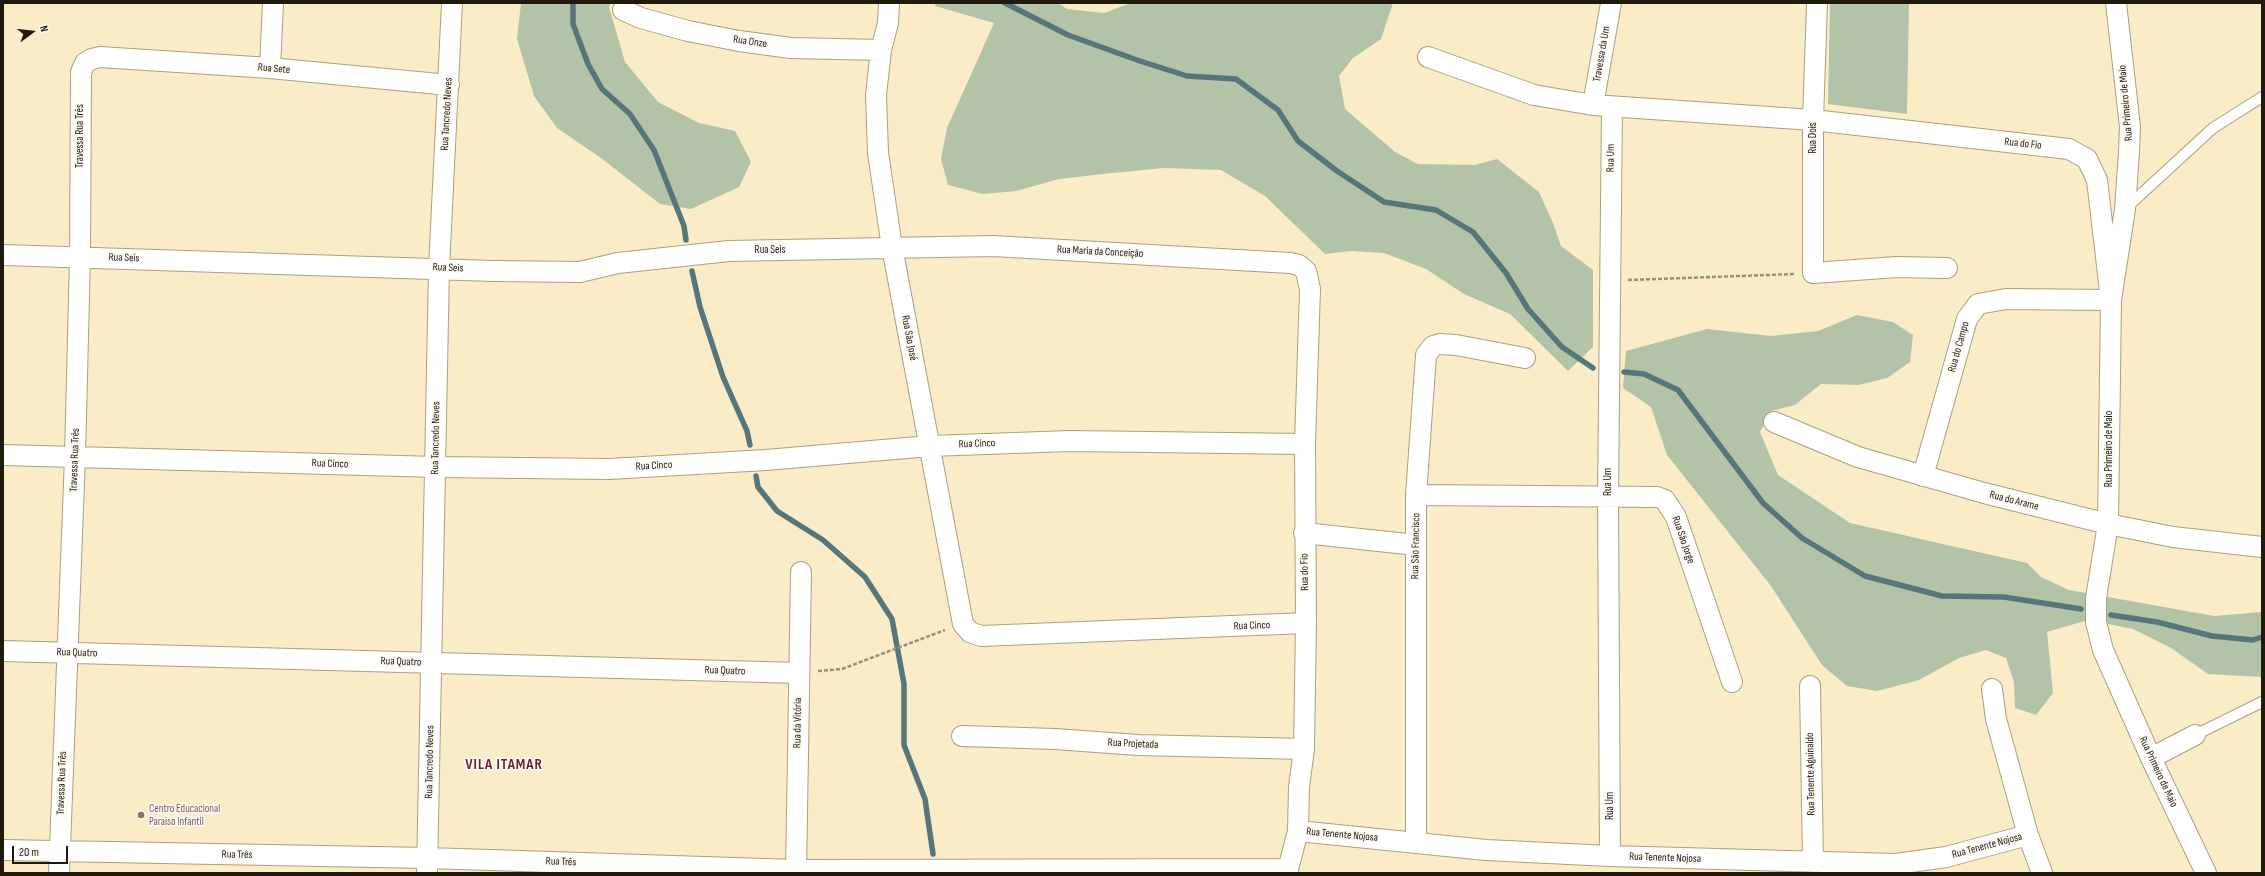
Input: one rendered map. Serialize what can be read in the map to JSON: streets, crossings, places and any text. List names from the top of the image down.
{
  "streets": {
    "street": [
      "Rua Onze",
      "Travessa da Um",
      "Rua Sete",
      "Rua Primeiro de Maio",
      "Rua Tancredo Neves",
      "Travessa Rua Três",
      "Rua Dois",
      "Rua do Fio",
      "Rua Um",
      "Rua Seis",
      "Rua Maria da Conceição",
      "Rua São José",
      "Rua do Campo",
      "Rua Cinco",
      "Rua do Arame",
      "Rua São Jorge",
      "Rua São Francisco",
      "Rua Quatro",
      "Rua da Vitória",
      "Rua Projetada",
      "Rua Tenente Aguinaldo",
      "Rua Tenente Nojosa",
      "Rua Três"
    ]
  },
  "crossings": [
    ["Rua Onze", "Rua São José"],
    ["Travessa da Um", "Rua Um"],
    ["Rua Sete", "Rua Tancredo Neves"],
    ["Rua Sete", "Travessa Rua Três"],
    ["Rua Primeiro de Maio", "Rua do Fio"],
    ["Rua Primeiro de Maio", "Rua do Campo"],
    ["Rua Primeiro de Maio", "Rua do Arame"],
    ["Rua Tancredo Neves", "Rua Seis"],
    ["Rua Tancredo Neves", "Rua Cinco"],
    ["Rua Tancredo Neves", "Rua Quatro"],
    ["Rua Tancredo Neves", "Rua Três"],
    ["Travessa Rua Três", "Rua Seis"],
    ["Travessa Rua Três", "Rua Cinco"],
    ["Travessa Rua Três", "Rua Quatro"],
    ["Travessa Rua Três", "Rua Três"],
    ["Rua Dois", "Rua do Fio"],
    ["Rua do Fio", "Rua Maria da Conceição"],
    ["Rua do Fio", "Rua do Campo"],
    ["Rua do Fio", "Rua Cinco"],
    ["Rua do Fio", "Rua Projetada"],
    ["Rua do Fio", "Rua Tenente Nojosa"],
    ["Rua do Fio", "Rua Três"],
    ["Rua Um", "Rua São Jorge"],
    ["Rua Um", "Rua Tenente Nojosa"],
    ["Rua Seis", "Rua Maria da Conceição"],
    ["Rua Seis", "Rua São José"],
    ["Rua Maria da Conceição", "Rua São José"],
    ["Rua São José", "Rua Cinco"],
    ["Rua do Campo", "Rua do Arame"],
    ["Rua São Jorge", "Rua São Francisco"],
    ["Rua São Francisco", "Rua Tenente Nojosa"],
    ["Rua Quatro", "Rua da Vitória"],
    ["Rua da Vitória", "Rua Três"],
    ["Rua Tenente Aguinaldo", "Rua Tenente Nojosa"]
  ],
  "districts": ["VILA ITAMAR"],
  "places": ["Centro Educacional Paraiso Infantil"],
  "scale_bar": "20 m",
  "north": "right"
}
